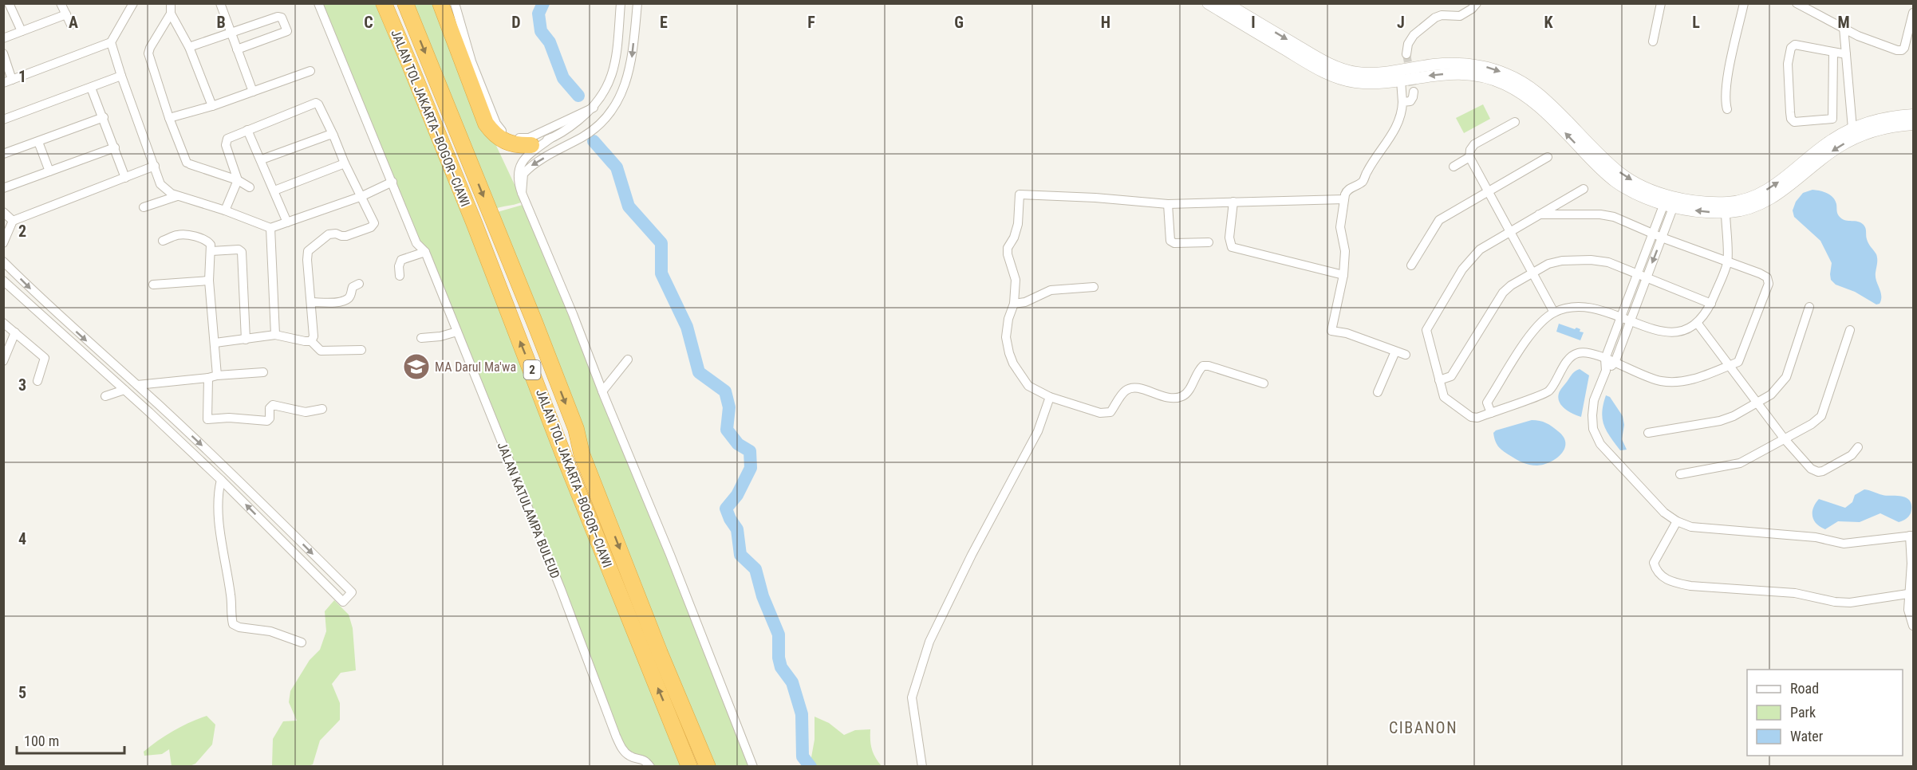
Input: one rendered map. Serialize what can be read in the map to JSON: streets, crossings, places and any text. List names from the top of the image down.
{
  "streets": {
    "highway": ["JALAN TOL JAKARTA–BOGOR–CIAWI", "2"],
    "street": ["JALAN KATULAMPA BULEUD"]
  },
  "districts": ["CIBANON"],
  "places": {
    "school or university": ["MA Darul Ma'wa"]
  },
  "legend": ["Road", "Park", "Water"],
  "scale_bar": "100 m",
  "grid": {
    "columns": [
      "A",
      "B",
      "C",
      "D",
      "E",
      "F",
      "G",
      "H",
      "I",
      "J",
      "K",
      "L",
      "M"
    ],
    "rows": [
      "1",
      "2",
      "3",
      "4",
      "5"
    ]
  }
}
